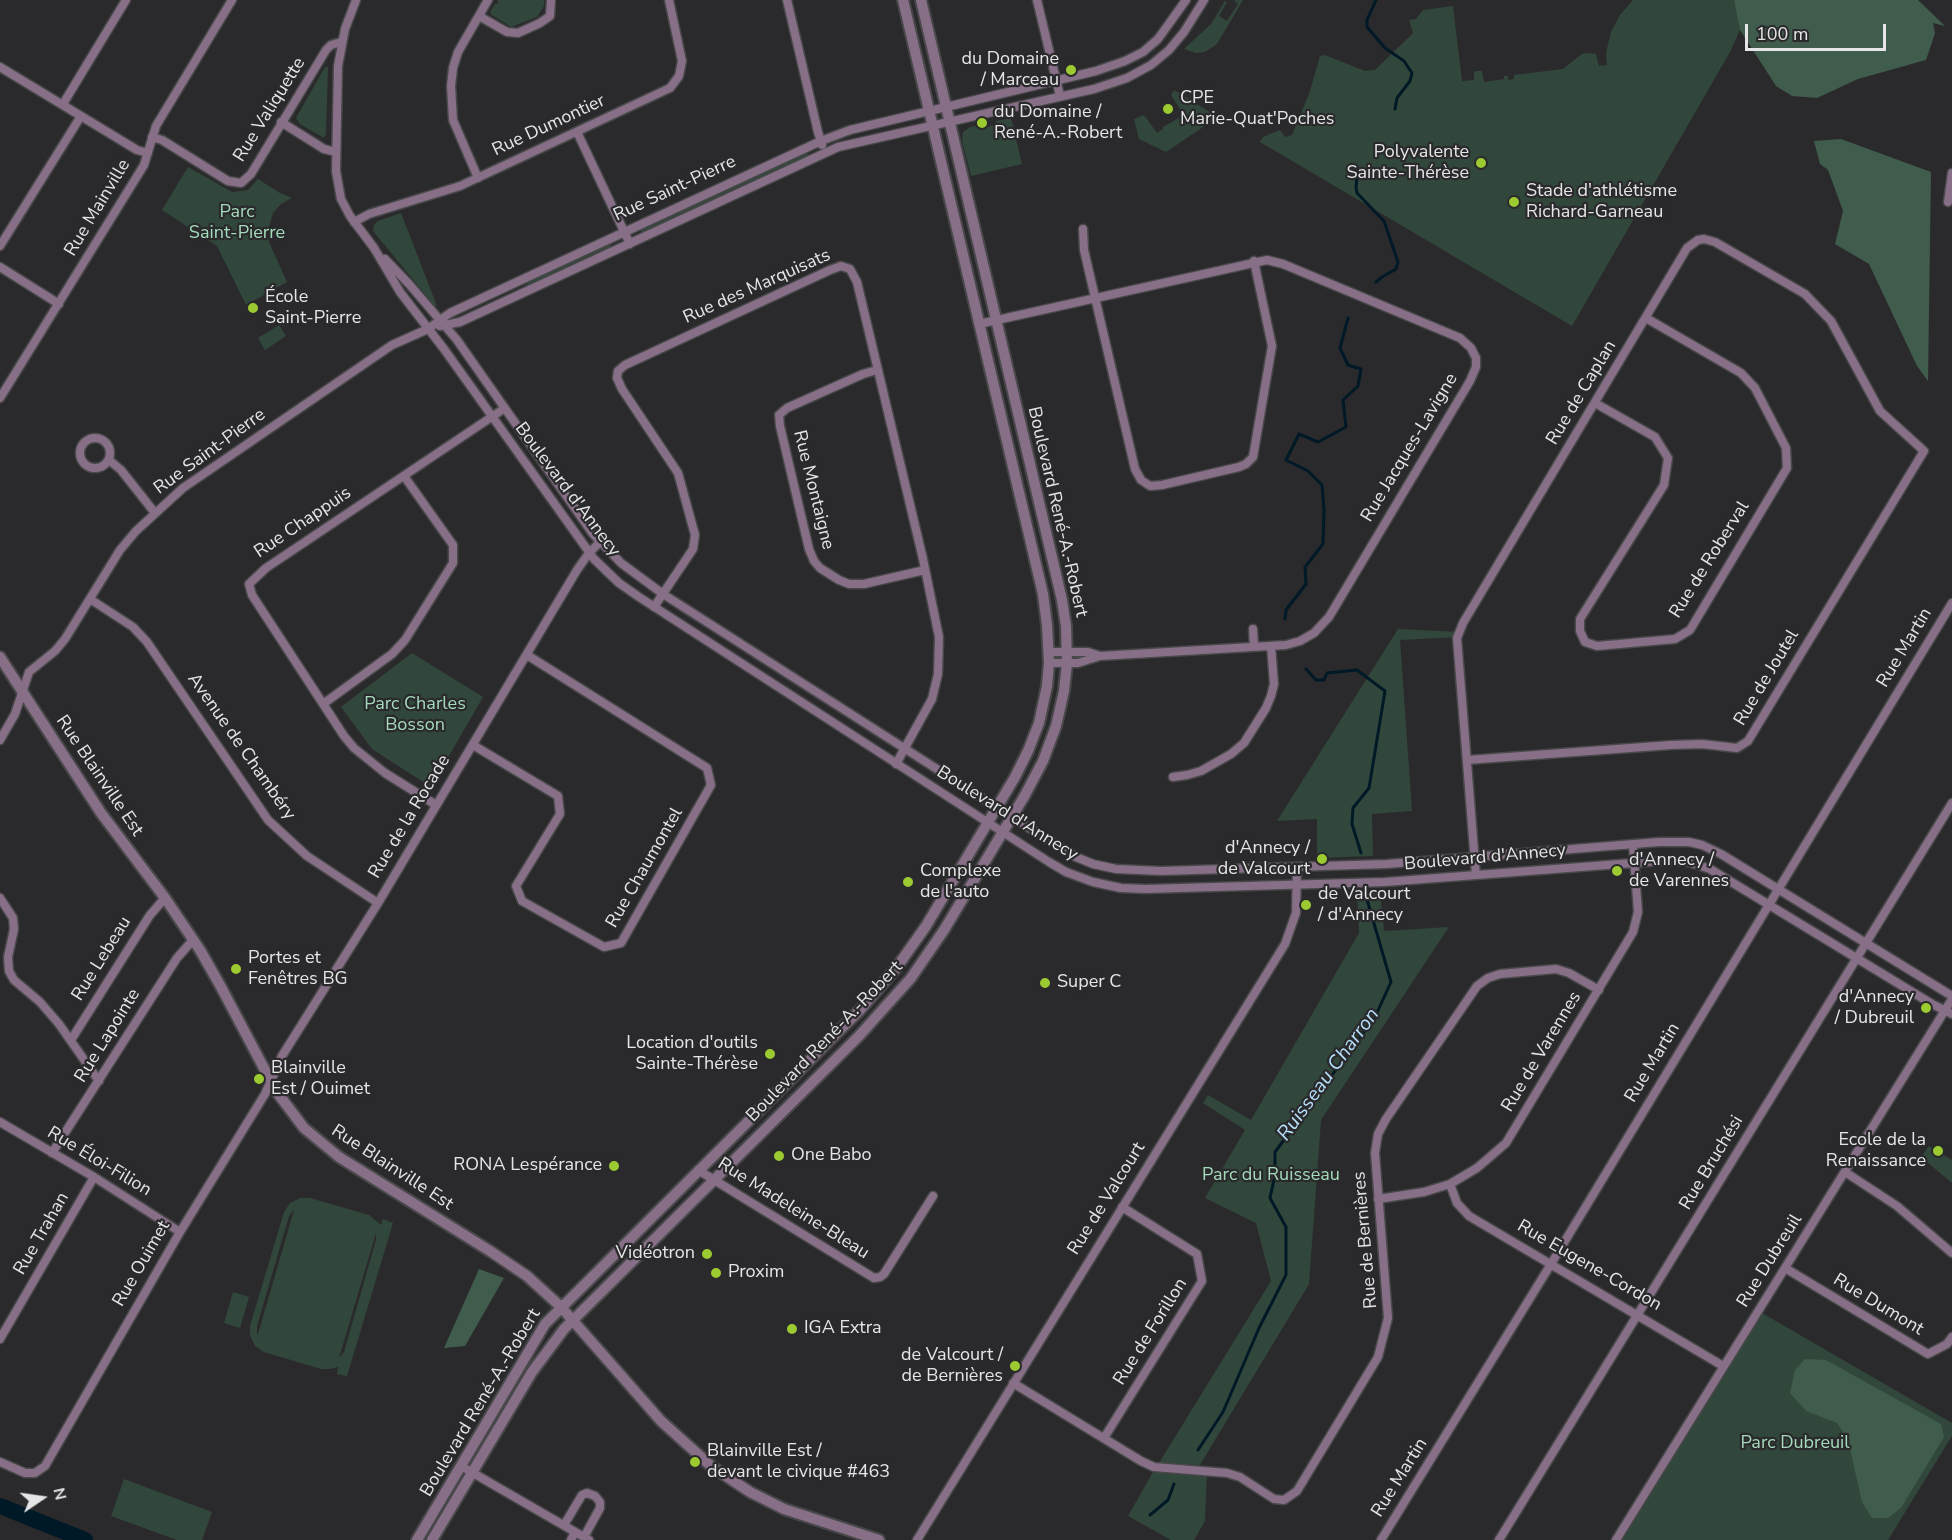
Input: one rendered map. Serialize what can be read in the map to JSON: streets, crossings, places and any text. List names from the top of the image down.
{
  "streets": {
    "street": [
      "Rue Valiquette",
      "Rue Dumontier",
      "Rue Saint-Pierre",
      "Rue Mainville",
      "Rue des Marquisats",
      "Rue de Caplan",
      "Rue Jacques-Lavigne",
      "Boulevard d'Annecy",
      "Rue Montaigne",
      "Boulevard René-A.-Robert",
      "Rue Chappuis",
      "Rue de Roberval",
      "Rue Martin",
      "Rue de Joutel",
      "Avenue de Chambéry",
      "Rue Blainville Est",
      "Rue de la Rocade",
      "Rue Chaumontel",
      "Rue Lebeau",
      "Rue Lapointe",
      "Rue de Varennes",
      "Rue Éloi-Filion",
      "Rue Bruchési",
      "Rue de Valcourt",
      "Rue Madeleine-Bleau",
      "Rue Trahan",
      "Rue de Bernières",
      "Rue Dubreuil",
      "Rue Ouimet",
      "Rue Eugene-Cordon",
      "Rue Dumont",
      "Rue de Forillon"
    ]
  },
  "crossings": [
    ["Rue Valiquette", "Rue Mainville"],
    ["Rue Valiquette", "Boulevard d'Annecy"],
    ["Rue Dumontier", "Boulevard d'Annecy"],
    ["Rue Saint-Pierre", "Boulevard d'Annecy"],
    ["Rue Saint-Pierre", "Boulevard René-A.-Robert"],
    ["Rue Saint-Pierre", "Avenue de Chambéry"],
    ["Rue Saint-Pierre", "Rue Blainville Est"],
    ["Rue des Marquisats", "Boulevard d'Annecy"],
    ["Rue des Marquisats", "Rue Montaigne"],
    ["Rue de Caplan", "Boulevard d'Annecy"],
    ["Rue de Caplan", "Rue de Roberval"],
    ["Rue de Caplan", "Rue de Joutel"],
    ["Rue Jacques-Lavigne", "Boulevard René-A.-Robert"],
    ["Boulevard d'Annecy", "Boulevard René-A.-Robert"],
    ["Boulevard d'Annecy", "Rue Chappuis"],
    ["Boulevard d'Annecy", "Rue Martin"],
    ["Boulevard d'Annecy", "Rue de la Rocade"],
    ["Boulevard d'Annecy", "Rue de Varennes"],
    ["Boulevard d'Annecy", "Rue Bruchési"],
    ["Boulevard d'Annecy", "Rue de Valcourt"],
    ["Boulevard d'Annecy", "Rue Dubreuil"],
    ["Boulevard René-A.-Robert", "Rue Blainville Est"],
    ["Boulevard René-A.-Robert", "Rue Madeleine-Bleau"],
    ["Rue Chappuis", "Rue de la Rocade"],
    ["Rue Martin", "Rue Eugene-Cordon"],
    ["Avenue de Chambéry", "Rue de la Rocade"],
    ["Rue Blainville Est", "Rue de la Rocade"],
    ["Rue Blainville Est", "Rue Lebeau"],
    ["Rue Blainville Est", "Rue Lapointe"],
    ["Rue Blainville Est", "Rue Ouimet"],
    ["Rue de la Rocade", "Rue Chaumontel"],
    ["Rue de la Rocade", "Rue Ouimet"],
    ["Rue Lapointe", "Rue Éloi-Filion"],
    ["Rue de Varennes", "Rue de Bernières"],
    ["Rue de Varennes", "Rue Eugene-Cordon"],
    ["Rue Éloi-Filion", "Rue Trahan"],
    ["Rue Éloi-Filion", "Rue Ouimet"],
    ["Rue Bruchési", "Rue Eugene-Cordon"],
    ["Rue de Valcourt", "Rue de Bernières"],
    ["Rue de Valcourt", "Rue de Forillon"],
    ["Rue de Bernières", "Rue de Forillon"],
    ["Rue Dubreuil", "Rue Eugene-Cordon"],
    ["Rue Dubreuil", "Rue Dumont"]
  ],
  "water": ["Ruisseau Charron"],
  "parks": [
    "Parc Saint-Pierre",
    "Parc Charles Bosson",
    "Parc du Ruisseau",
    "Parc Dubreuil"
  ],
  "places": [
    "du Domaine / Marceau",
    "CPE Marie-Quat'Poches",
    "du Domaine / René-A.-Robert",
    "Polyvalente Sainte-Thérèse",
    "Stade d'athlétisme Richard-Garneau",
    "École Saint-Pierre",
    "d'Annecy / de Valcourt",
    "d'Annecy / de Varennes",
    "Complexe de l'auto",
    "de Valcourt / d'Annecy",
    "Portes et Fenêtres BG",
    "Super C",
    "d'Annecy / Dubreuil",
    "Location d'outils Sainte-Thérèse",
    "Blainville Est / Ouimet",
    "Ecole de la Renaissance",
    "One Babo",
    "RONA Lespérance",
    "Vidéotron",
    "Proxim",
    "IGA Extra",
    "de Valcourt / de Bernières",
    "Blainville Est / devant le civique #463"
  ],
  "scale_bar": "100 m",
  "north": "right"
}
